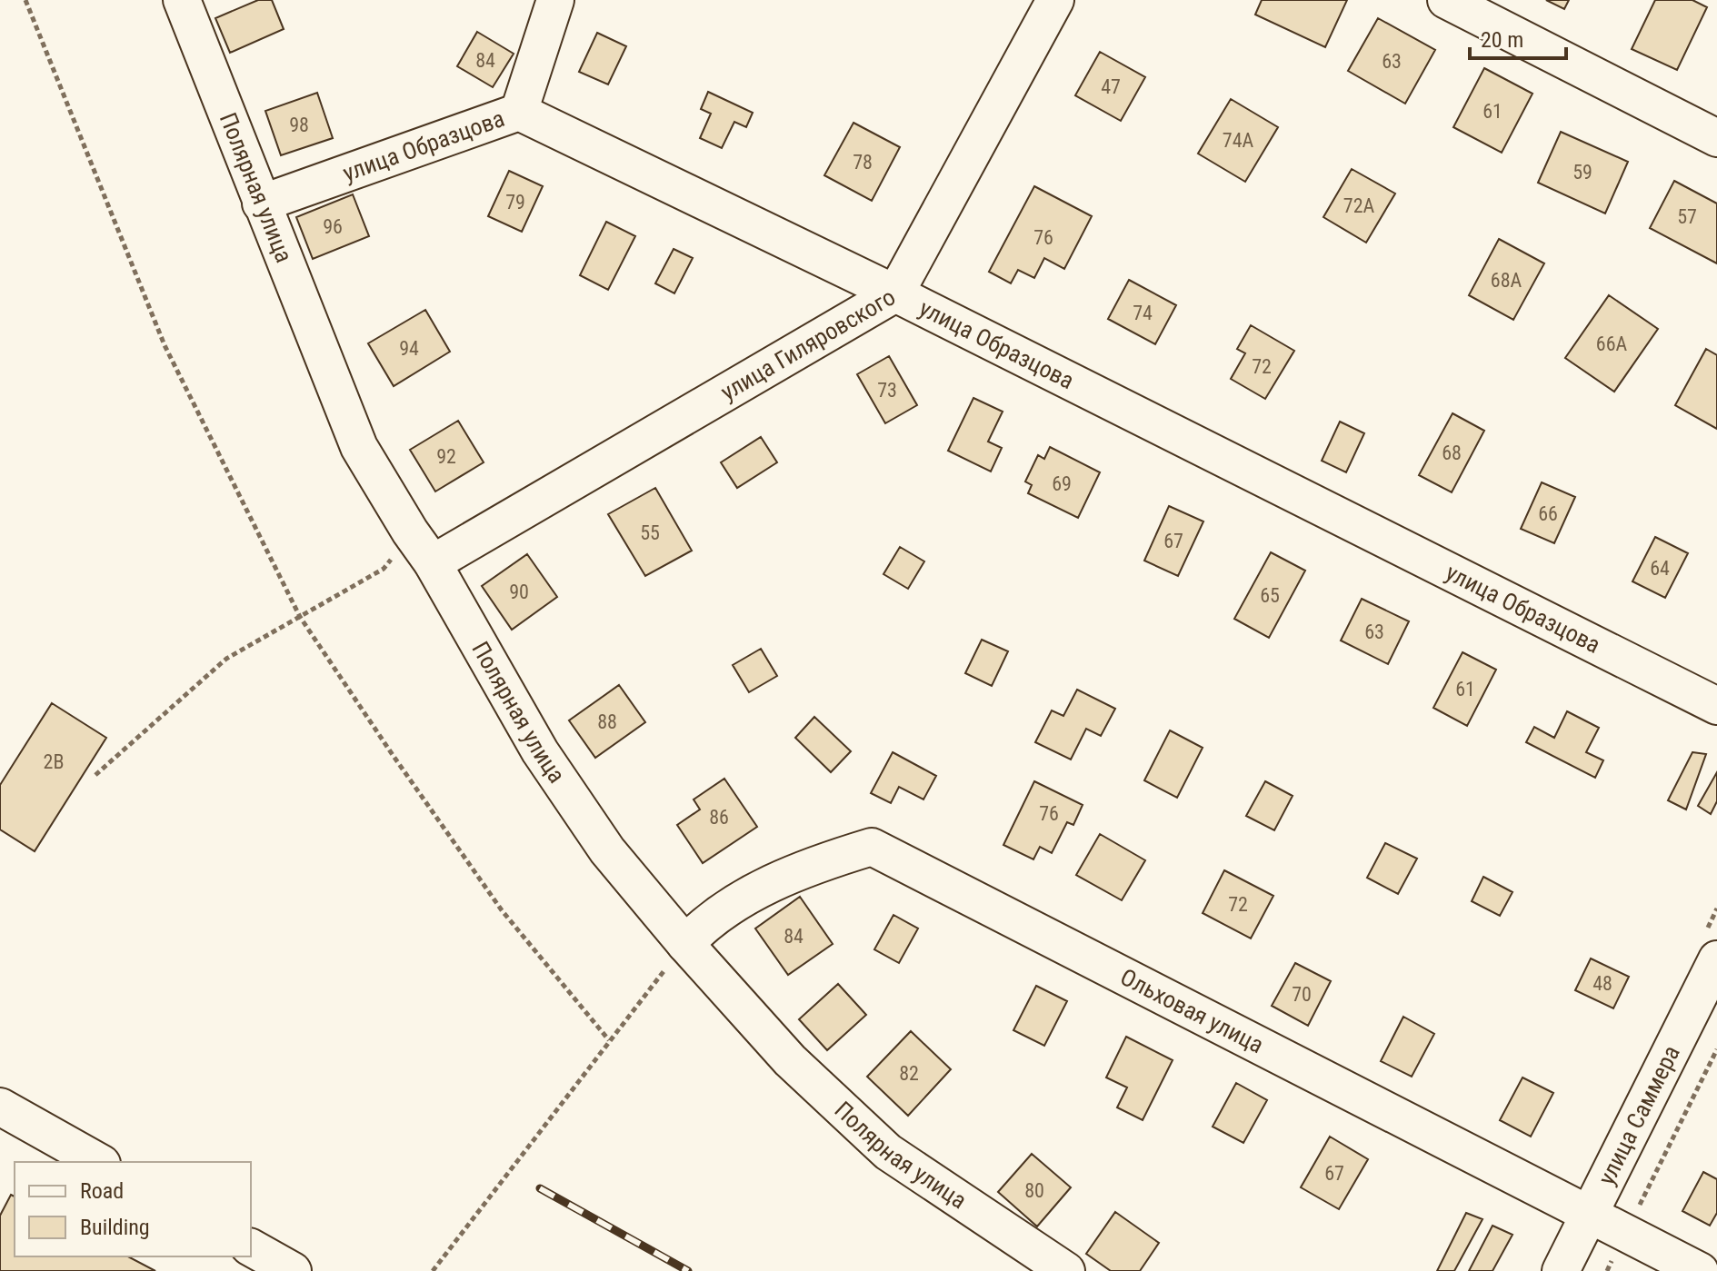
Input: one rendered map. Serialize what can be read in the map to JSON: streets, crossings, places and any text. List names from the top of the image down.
{
  "streets": {
    "street": [
      "улица Образцова",
      "Полярная улица",
      "улица Гиляровского",
      "Ольховая улица",
      "улица Саммера"
    ]
  },
  "crossings": [
    ["улица Образцова", "Полярная улица"],
    ["улица Образцова", "улица Гиляровского"],
    ["Полярная улица", "улица Гиляровского"],
    ["Полярная улица", "Ольховая улица"],
    ["Ольховая улица", "улица Саммера"]
  ],
  "house_numbers": [
    "84",
    "63",
    "47",
    "61",
    "98",
    "74А",
    "78",
    "59",
    "79",
    "72А",
    "57",
    "96",
    "76",
    "68А",
    "74",
    "66А",
    "94",
    "72",
    "73",
    "68",
    "92",
    "69",
    "66",
    "55",
    "67",
    "64",
    "90",
    "65",
    "63",
    "61",
    "88",
    "2В",
    "76",
    "86",
    "72",
    "84",
    "48",
    "70",
    "82",
    "67",
    "80"
  ],
  "legend": ["Road", "Building"],
  "scale_bar": "20 m"
}
